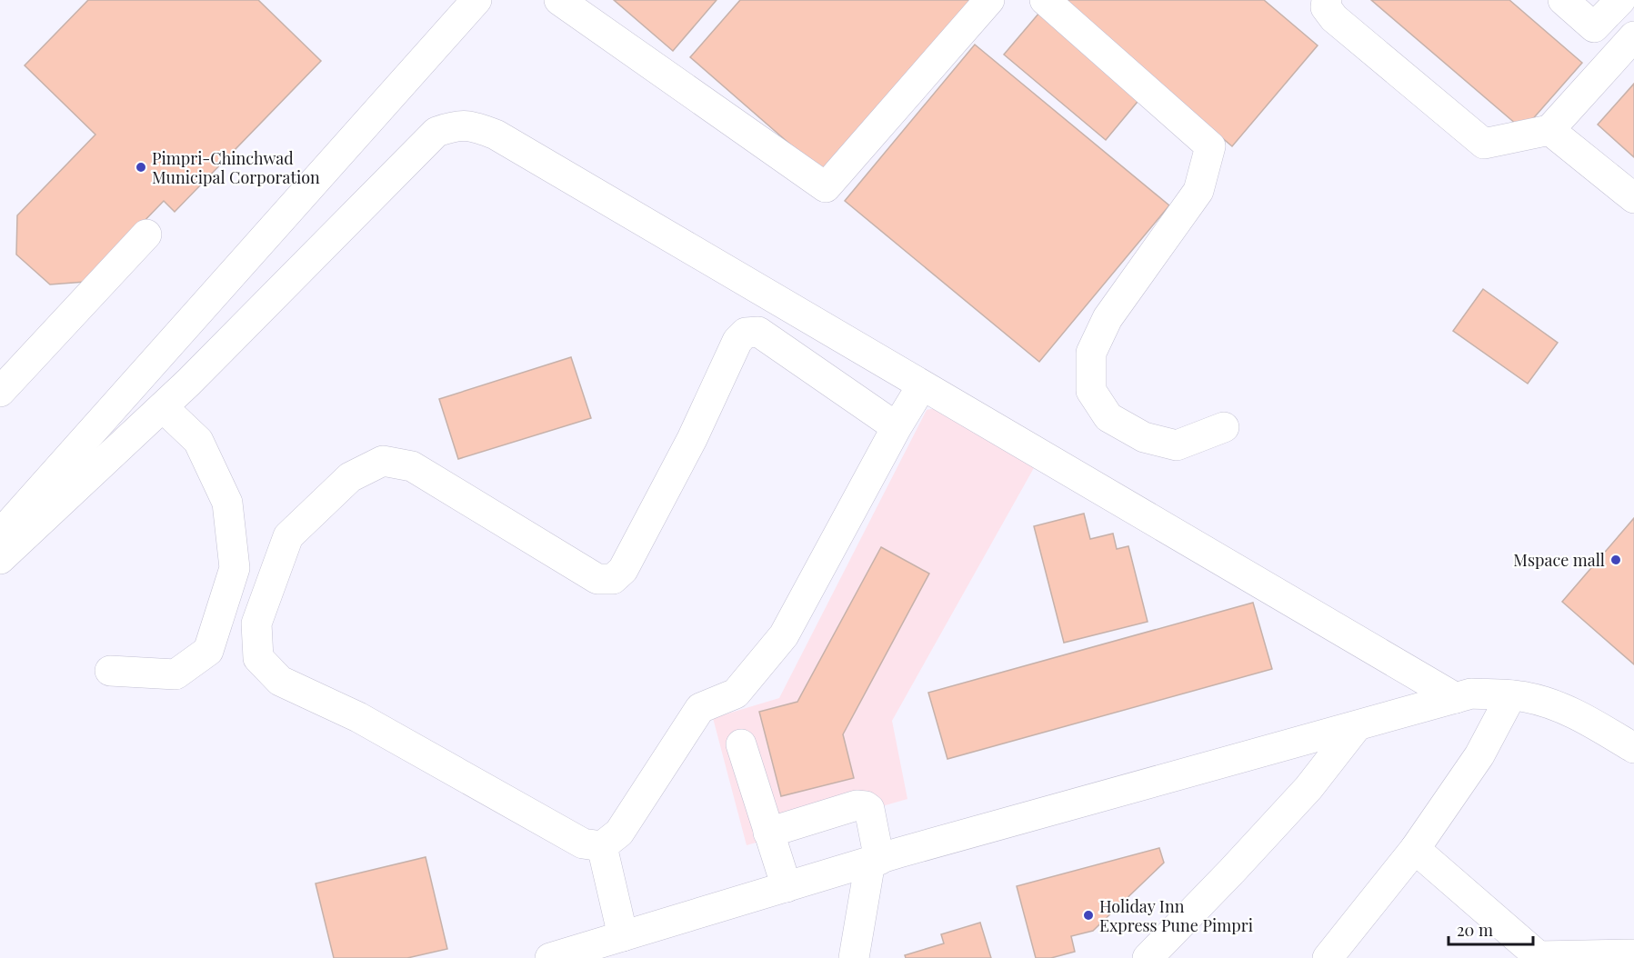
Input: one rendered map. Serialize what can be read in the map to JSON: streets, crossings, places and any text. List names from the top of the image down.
{
  "places": ["Pimpri-Chinchwad Municipal Corporation", "Mspace mall", "Holiday Inn Express Pune Pimpri"],
  "scale_bar": "20 m"
}
